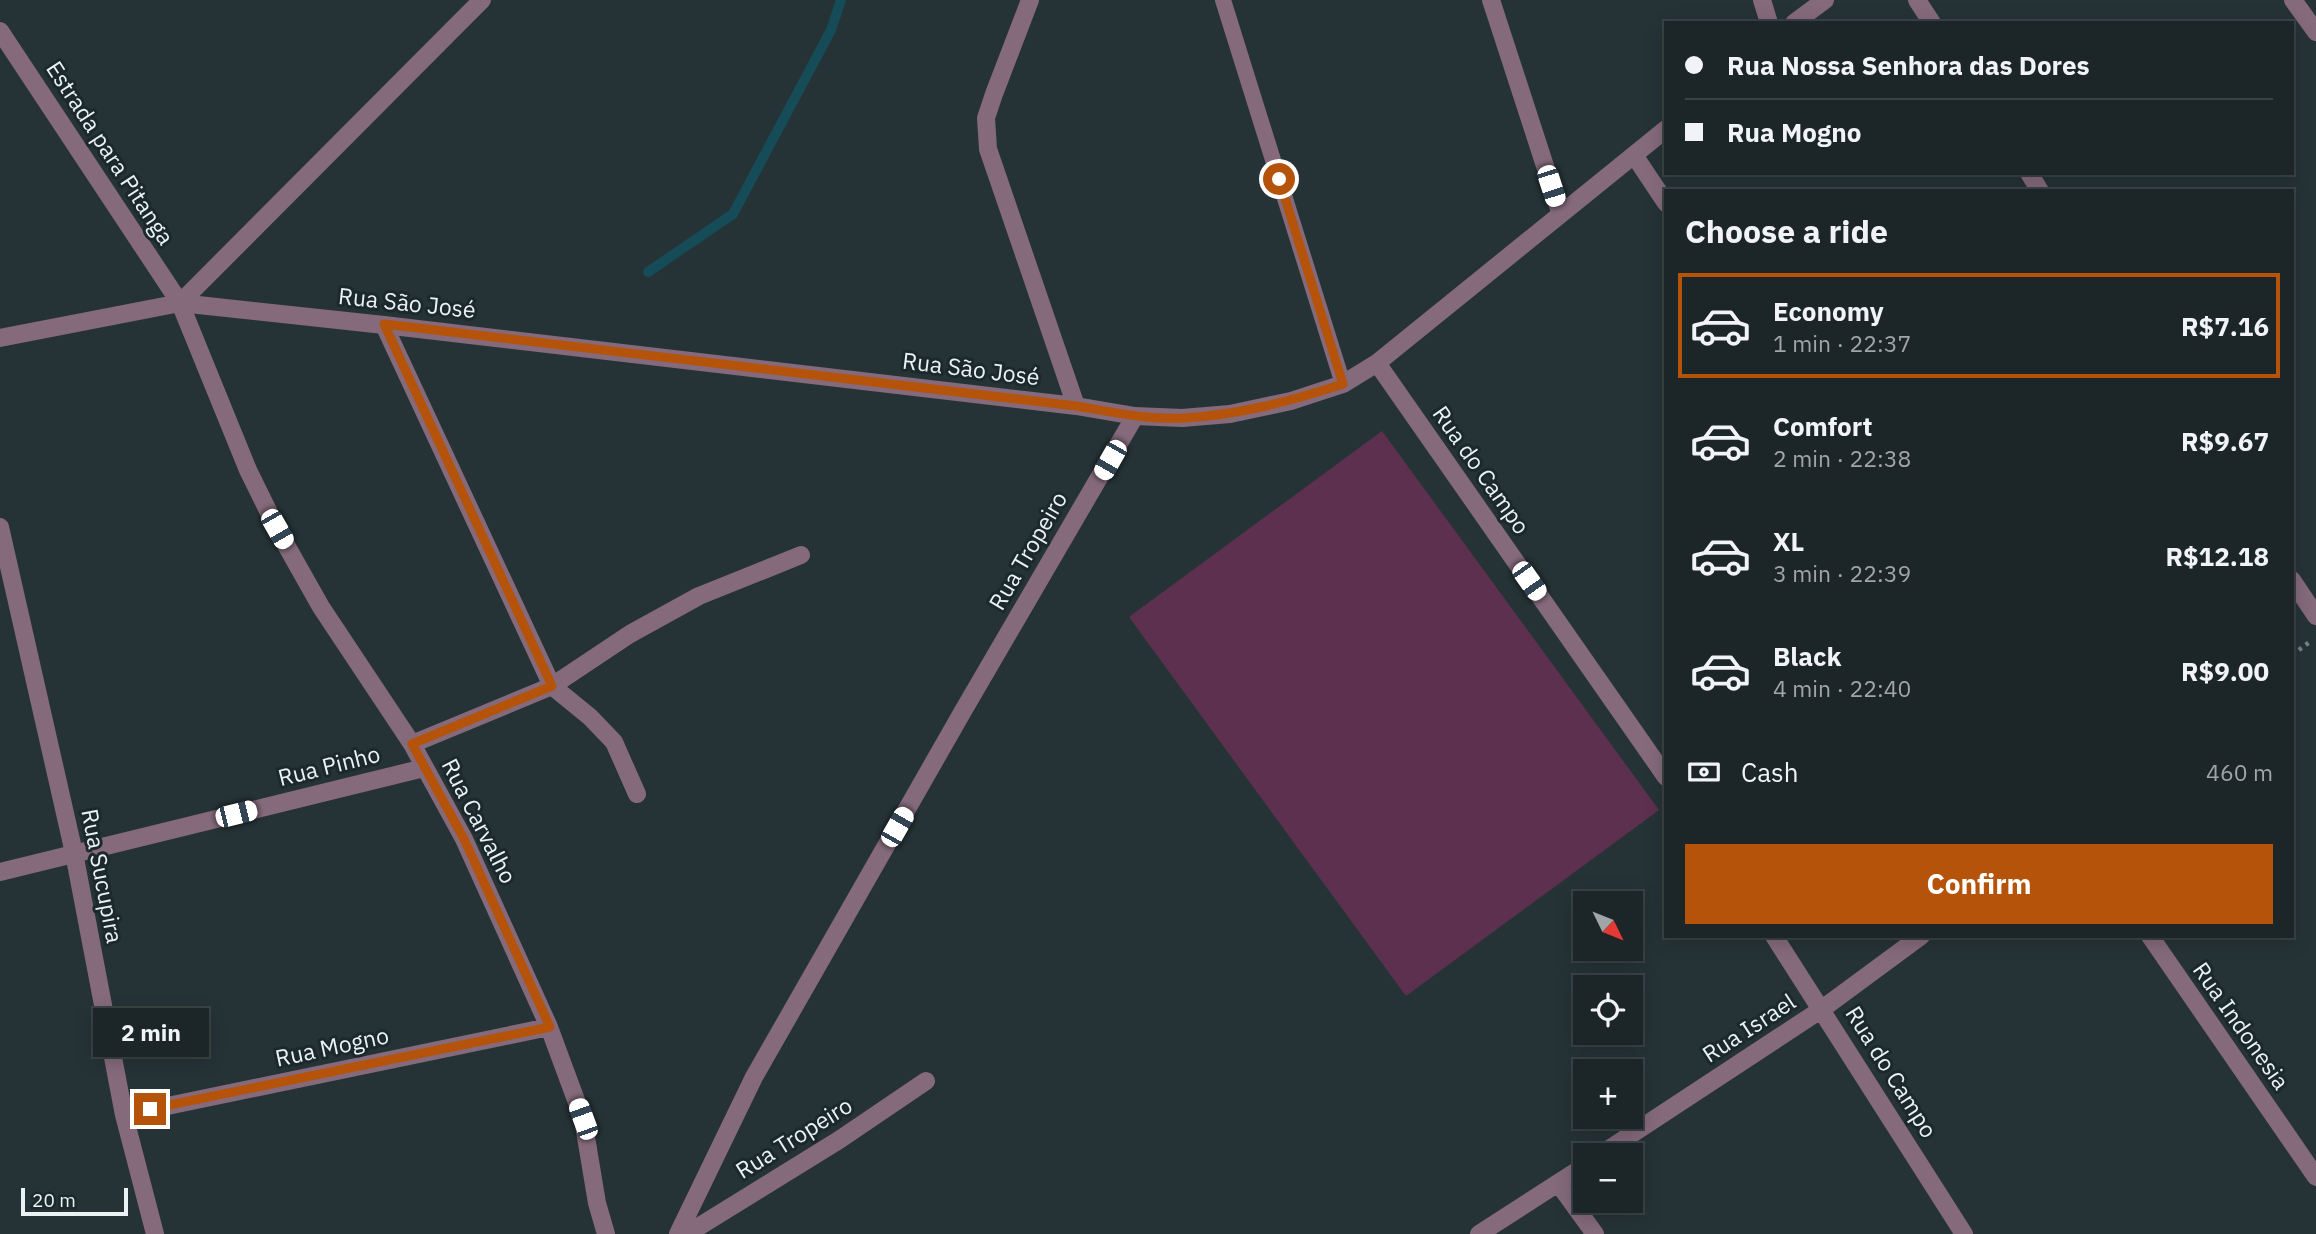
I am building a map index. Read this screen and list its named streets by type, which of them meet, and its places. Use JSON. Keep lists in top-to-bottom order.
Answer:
{
  "streets": {
    "street": [
      "Estrada para Pitanga",
      "Rua São José",
      "Rua do Campo",
      "Rua Tropeiro",
      "Rua Pinho",
      "Rua Carvalho",
      "Rua Sucupira",
      "Rua Indonesia",
      "Rua Israel",
      "Rua Mogno"
    ]
  },
  "crossings": [
    ["Estrada para Pitanga", "Rua São José"],
    ["Estrada para Pitanga", "Rua Carvalho"],
    ["Rua São José", "Rua do Campo"],
    ["Rua São José", "Rua Tropeiro"],
    ["Rua São José", "Rua Carvalho"],
    ["Rua do Campo", "Rua Israel"],
    ["Rua Pinho", "Rua Carvalho"],
    ["Rua Pinho", "Rua Sucupira"],
    ["Rua Carvalho", "Rua Mogno"],
    ["Rua Sucupira", "Rua Mogno"]
  ],
  "scale_bar": "20 m",
  "north": "bottom right",
  "page": {
    "banner": ["Rua Nossa Senhora das Dores", "Rua Mogno"],
    "heading": "Choose a ride",
    "list": [
      {
        "name": "Economy",
        "note": "1 min · 22:37",
        "value": "R$7.16"
      },
      {
        "name": "Comfort",
        "note": "2 min · 22:38",
        "value": "R$9.67"
      },
      {
        "name": "XL",
        "note": "3 min · 22:39",
        "value": "R$12.18"
      },
      {
        "name": "Black",
        "note": "4 min · 22:40",
        "value": "R$9.00"
      }
    ],
    "pay": ["Cash", "460 m"],
    "buttons": "Confirm",
    "map_buttons": ["+", "−"],
    "bubble": "2 min",
    "scale": "20 m"
  }
}
